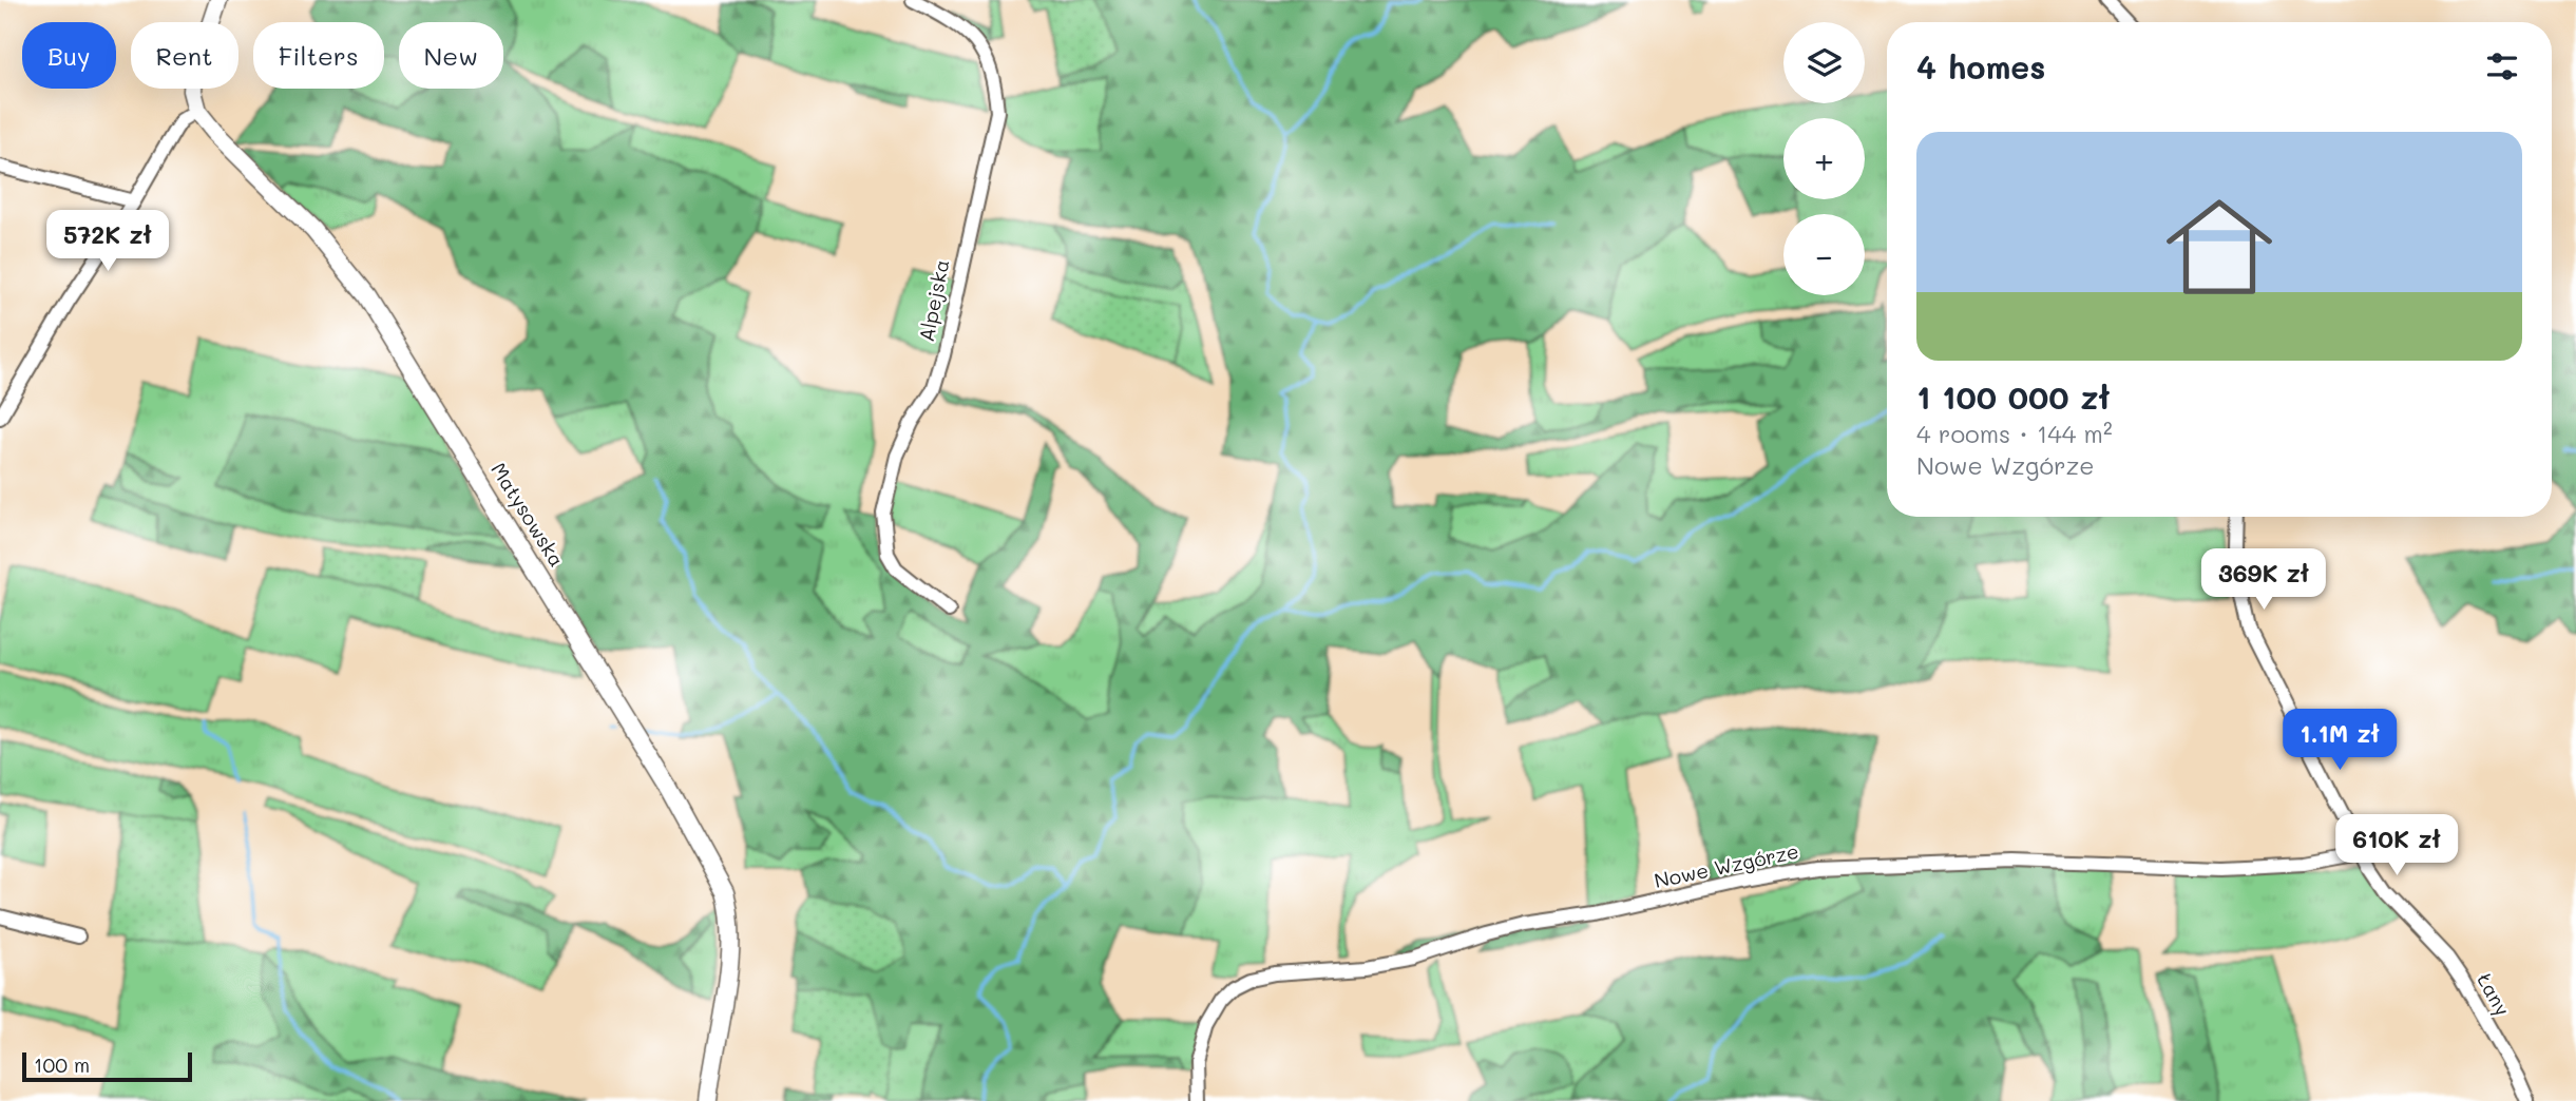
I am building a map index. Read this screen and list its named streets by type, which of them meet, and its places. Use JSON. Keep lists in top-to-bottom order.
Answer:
{
  "streets": {
    "street": [
      "Alpejska",
      "Matysowska",
      "Nowe Wzgórze",
      "Łany"
    ]
  },
  "crossings": [
    ["Nowe Wzgórze", "Łany"]
  ],
  "scale_bar": "100 m",
  "page": {
    "map_buttons": ["+", "−"],
    "chip": [
      "Buy",
      "Rent",
      "Filters",
      "New"
    ],
    "heading": "4 homes",
    "list": [
      {
        "name": "1 100 000 zł",
        "note": "4 rooms · 144 m² · Nowe Wzgórze"
      }
    ],
    "price": [
      "572K zł",
      "369K zł",
      "1.1M zł",
      "610K zł"
    ],
    "scale": "100 m"
  }
}
